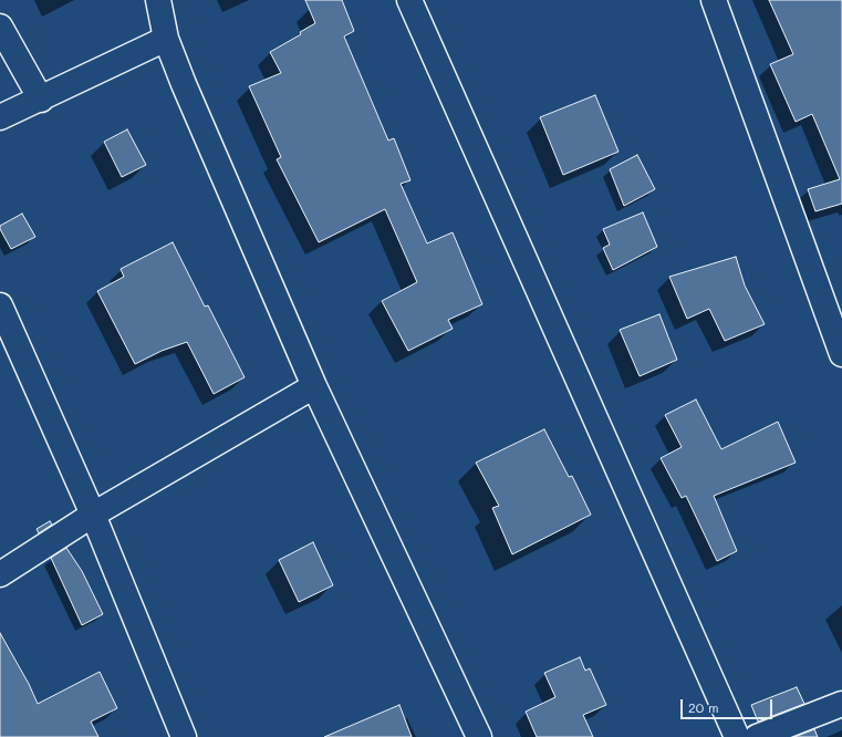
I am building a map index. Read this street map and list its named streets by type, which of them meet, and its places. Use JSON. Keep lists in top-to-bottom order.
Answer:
{
  "scale_bar": "20 m"
}
